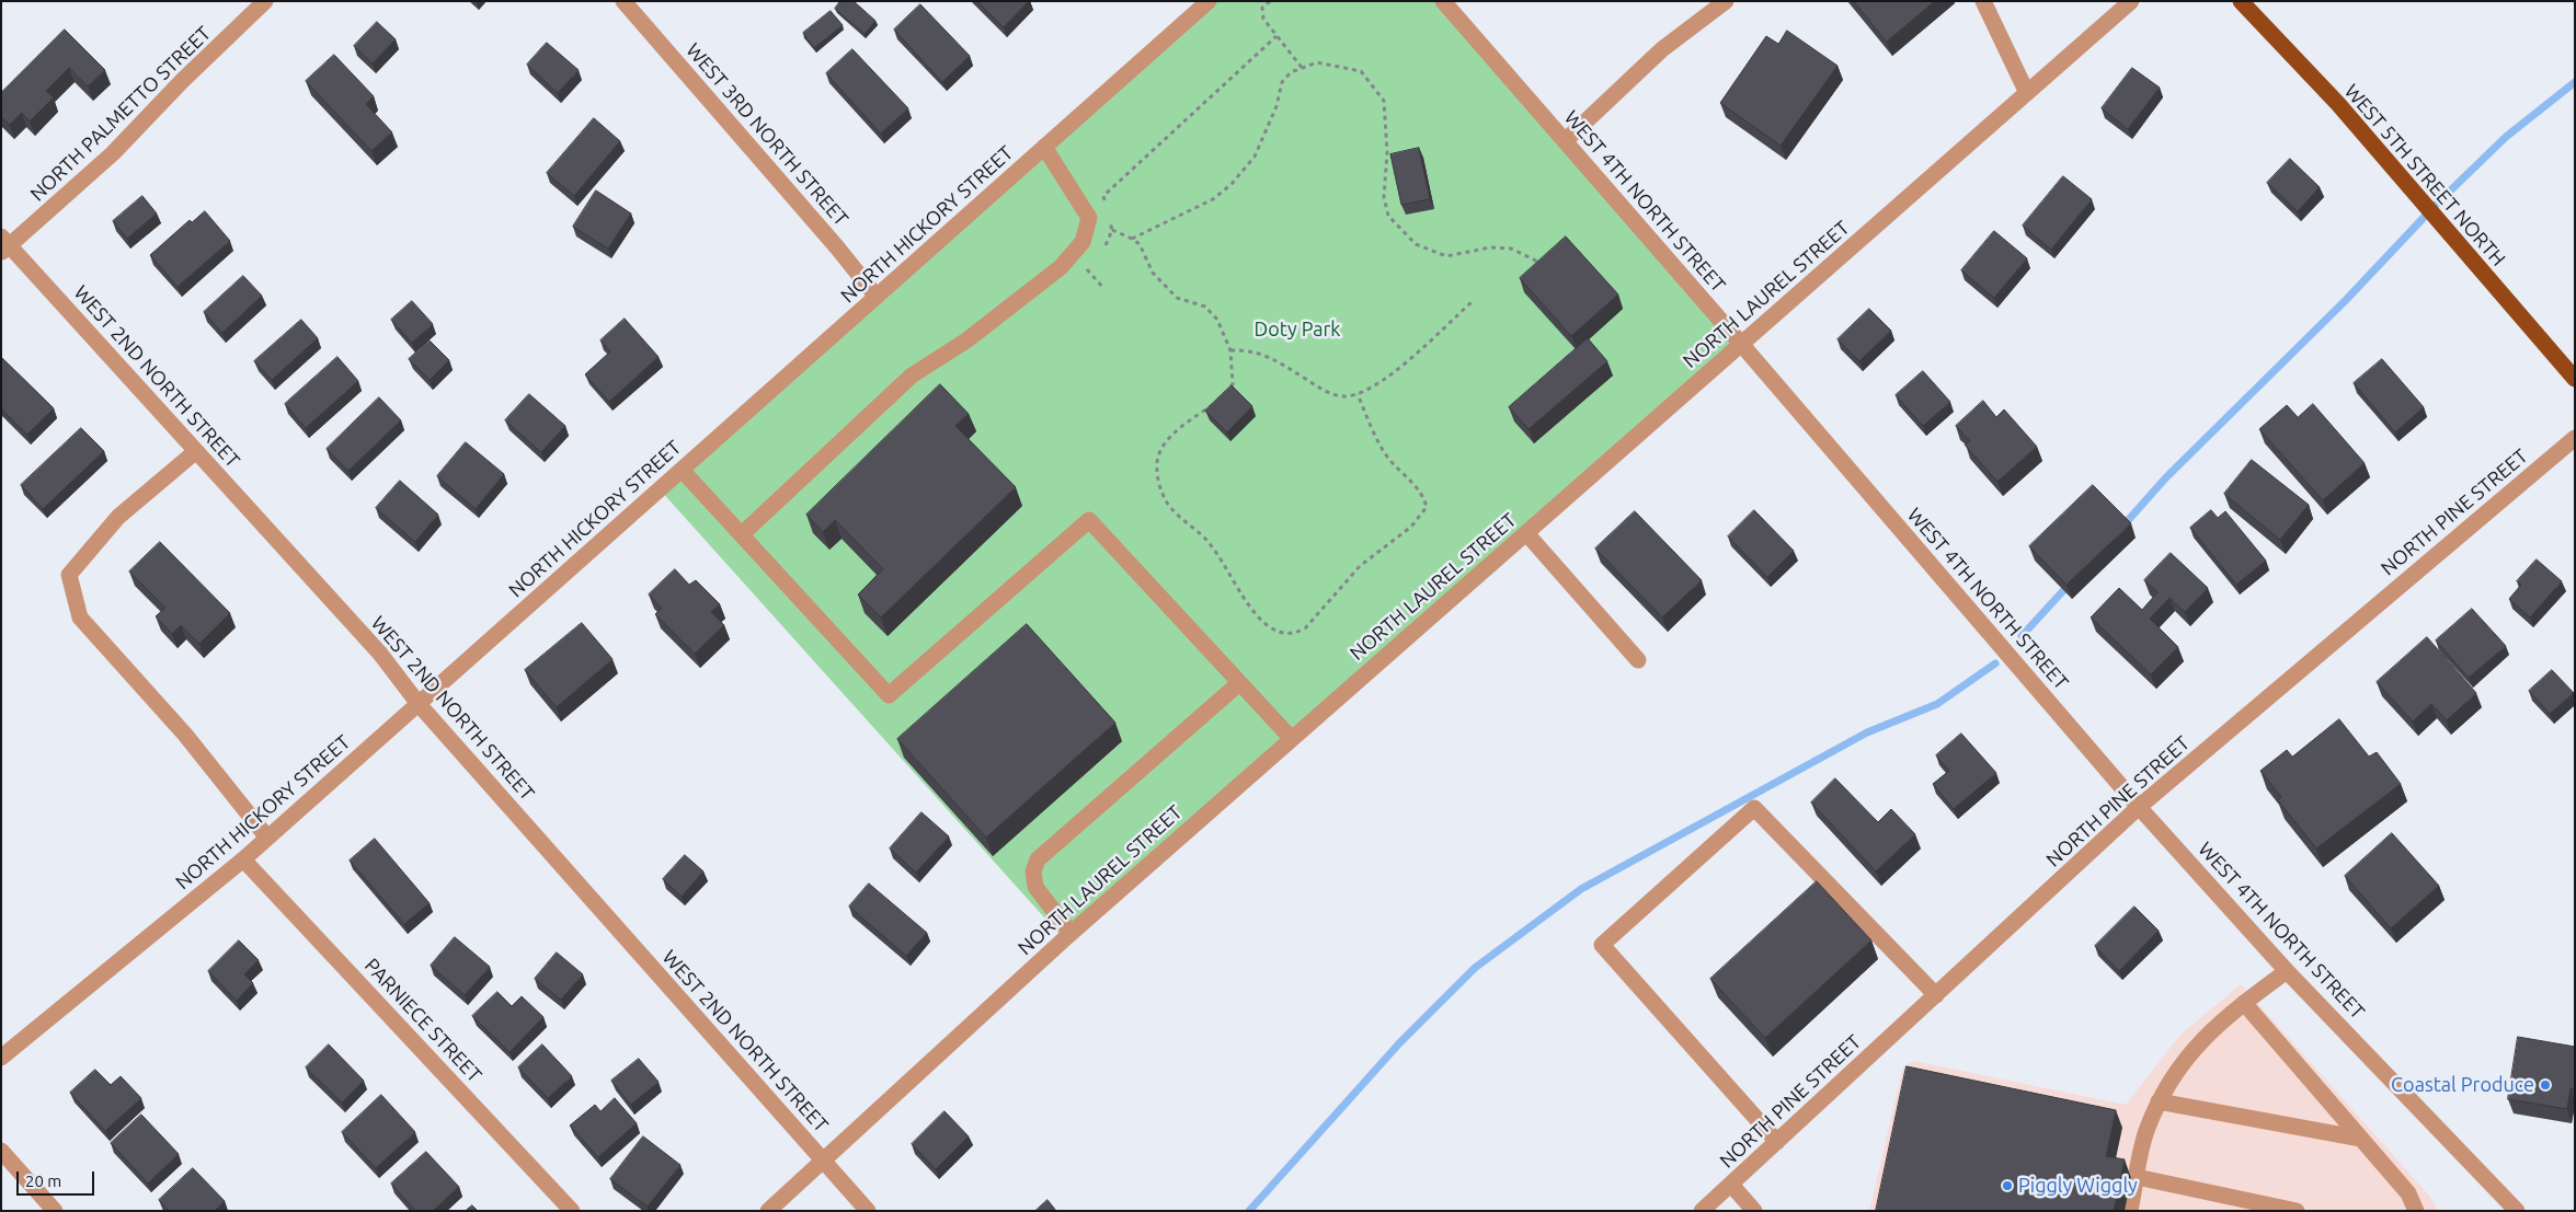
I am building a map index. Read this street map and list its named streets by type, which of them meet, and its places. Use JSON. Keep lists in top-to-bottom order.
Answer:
{
  "streets": {
    "main road": ["WEST 5TH STREET NORTH"],
    "street": [
      "NORTH PALMETTO STREET",
      "WEST 3RD NORTH STREET",
      "WEST 4TH NORTH STREET",
      "NORTH HICKORY STREET",
      "NORTH LAUREL STREET",
      "WEST 2ND NORTH STREET",
      "NORTH PINE STREET",
      "PARNIECE STREET"
    ]
  },
  "crossings": [
    ["NORTH PALMETTO STREET", "WEST 2ND NORTH STREET"],
    ["WEST 3RD NORTH STREET", "NORTH HICKORY STREET"],
    ["WEST 4TH NORTH STREET", "NORTH LAUREL STREET"],
    ["WEST 4TH NORTH STREET", "NORTH PINE STREET"],
    ["NORTH HICKORY STREET", "WEST 2ND NORTH STREET"],
    ["NORTH HICKORY STREET", "PARNIECE STREET"],
    ["NORTH LAUREL STREET", "WEST 2ND NORTH STREET"]
  ],
  "parks": ["Doty Park"],
  "places": ["Coastal Produce", "Piggly Wiggly"],
  "scale_bar": "20 m"
}
